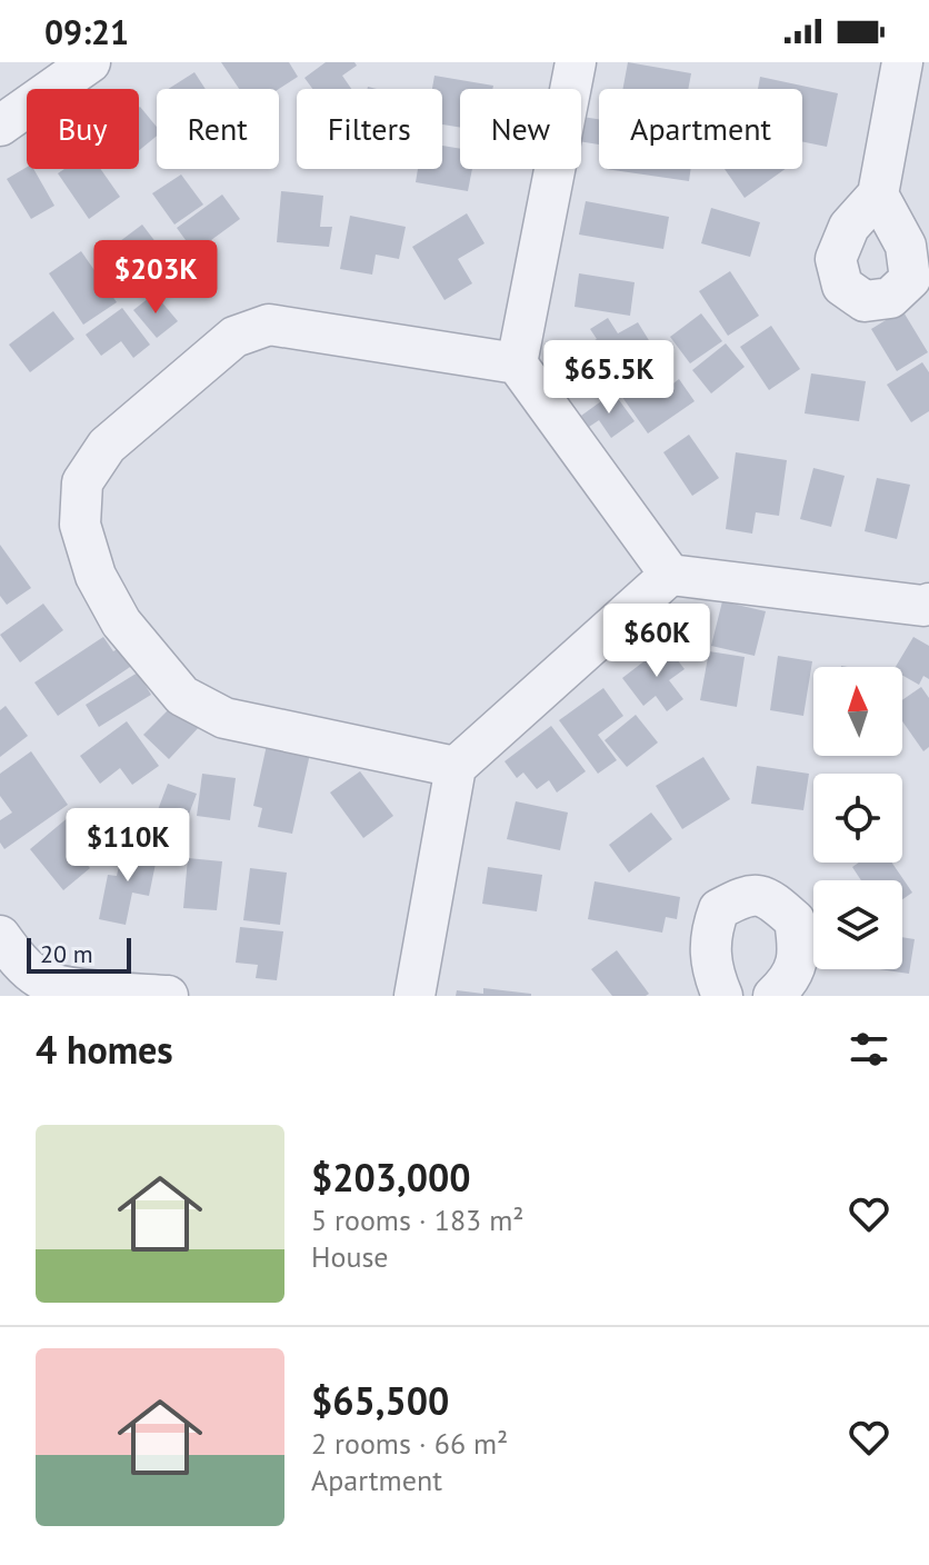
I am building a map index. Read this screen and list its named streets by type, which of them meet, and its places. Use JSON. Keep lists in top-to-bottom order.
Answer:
{
  "scale_bar": "20 m",
  "north": "top",
  "page": {
    "status": "09:21",
    "chip": [
      "Buy",
      "Rent",
      "Filters",
      "New",
      "Apartment"
    ],
    "price": [
      "$203K",
      "$65.5K",
      "$60K",
      "$110K"
    ],
    "scale": "20 m",
    "heading": "4 homes",
    "list": [
      {
        "name": "$203,000",
        "note": "5 rooms · 183 m² · House"
      },
      {
        "name": "$65,500",
        "note": "2 rooms · 66 m² · Apartment"
      }
    ]
  }
}
